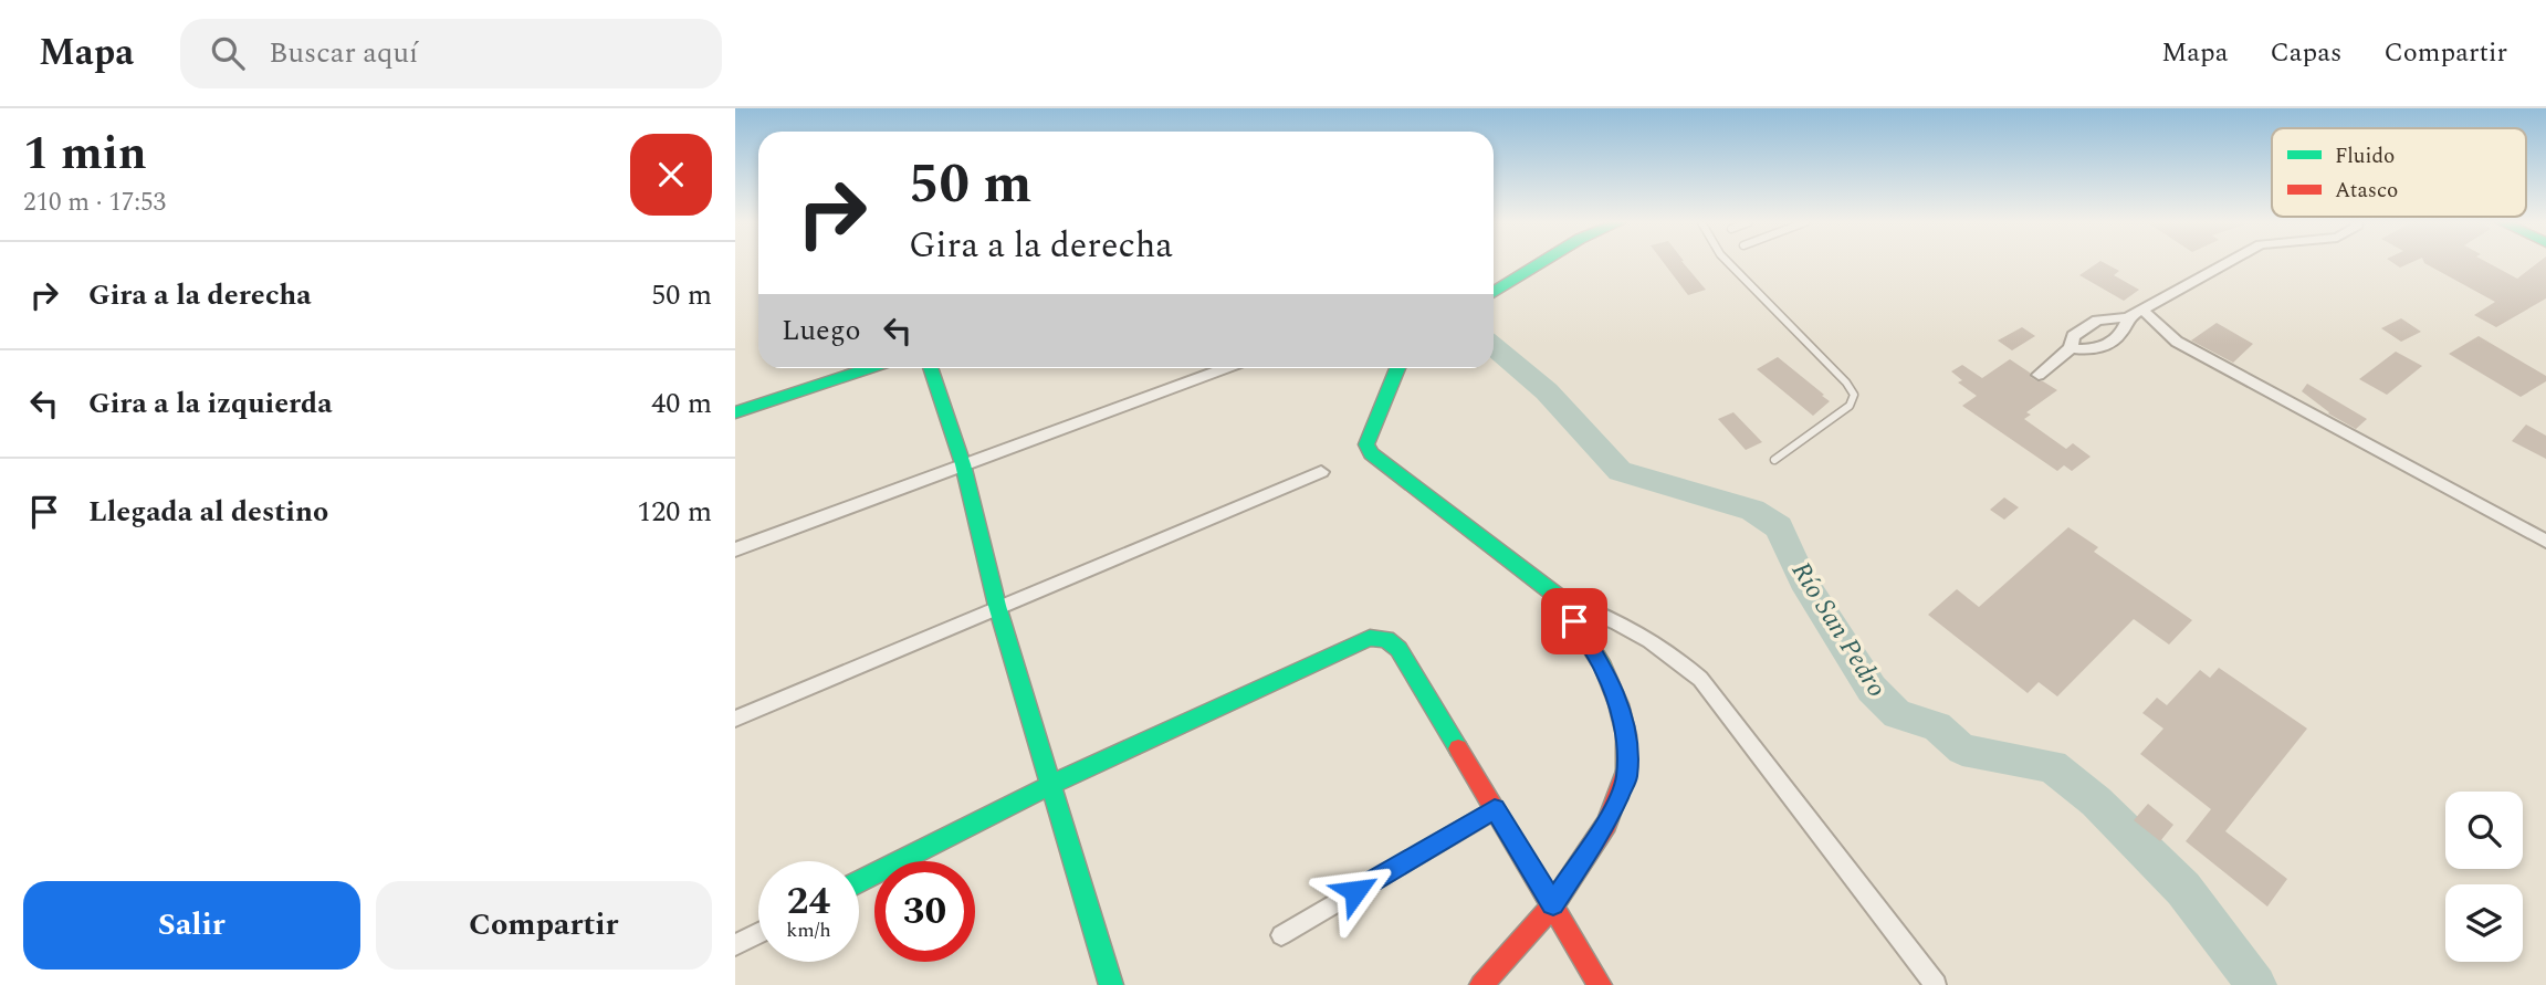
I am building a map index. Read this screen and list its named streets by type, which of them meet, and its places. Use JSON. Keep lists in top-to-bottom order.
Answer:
{
  "water": ["Río San Pedro"],
  "legend": ["Fluido", "Atasco"],
  "page": {
    "header": "Mapa",
    "search": "Buscar aquí",
    "nav": ["Mapa", "Capas", "Compartir"],
    "heading": ["1 min", "210 m · 17:53"],
    "turn": ["50 m", "Gira a la derecha"],
    "list": [
      {
        "name": "Gira a la derecha",
        "value": "50 m"
      },
      {
        "name": "Gira a la izquierda",
        "value": "40 m"
      },
      {
        "name": "Llegada al destino",
        "value": "120 m"
      }
    ],
    "then": "Luego",
    "speed": "24 km/h",
    "limit": "30",
    "buttons": ["Salir", "Compartir"]
  }
}
